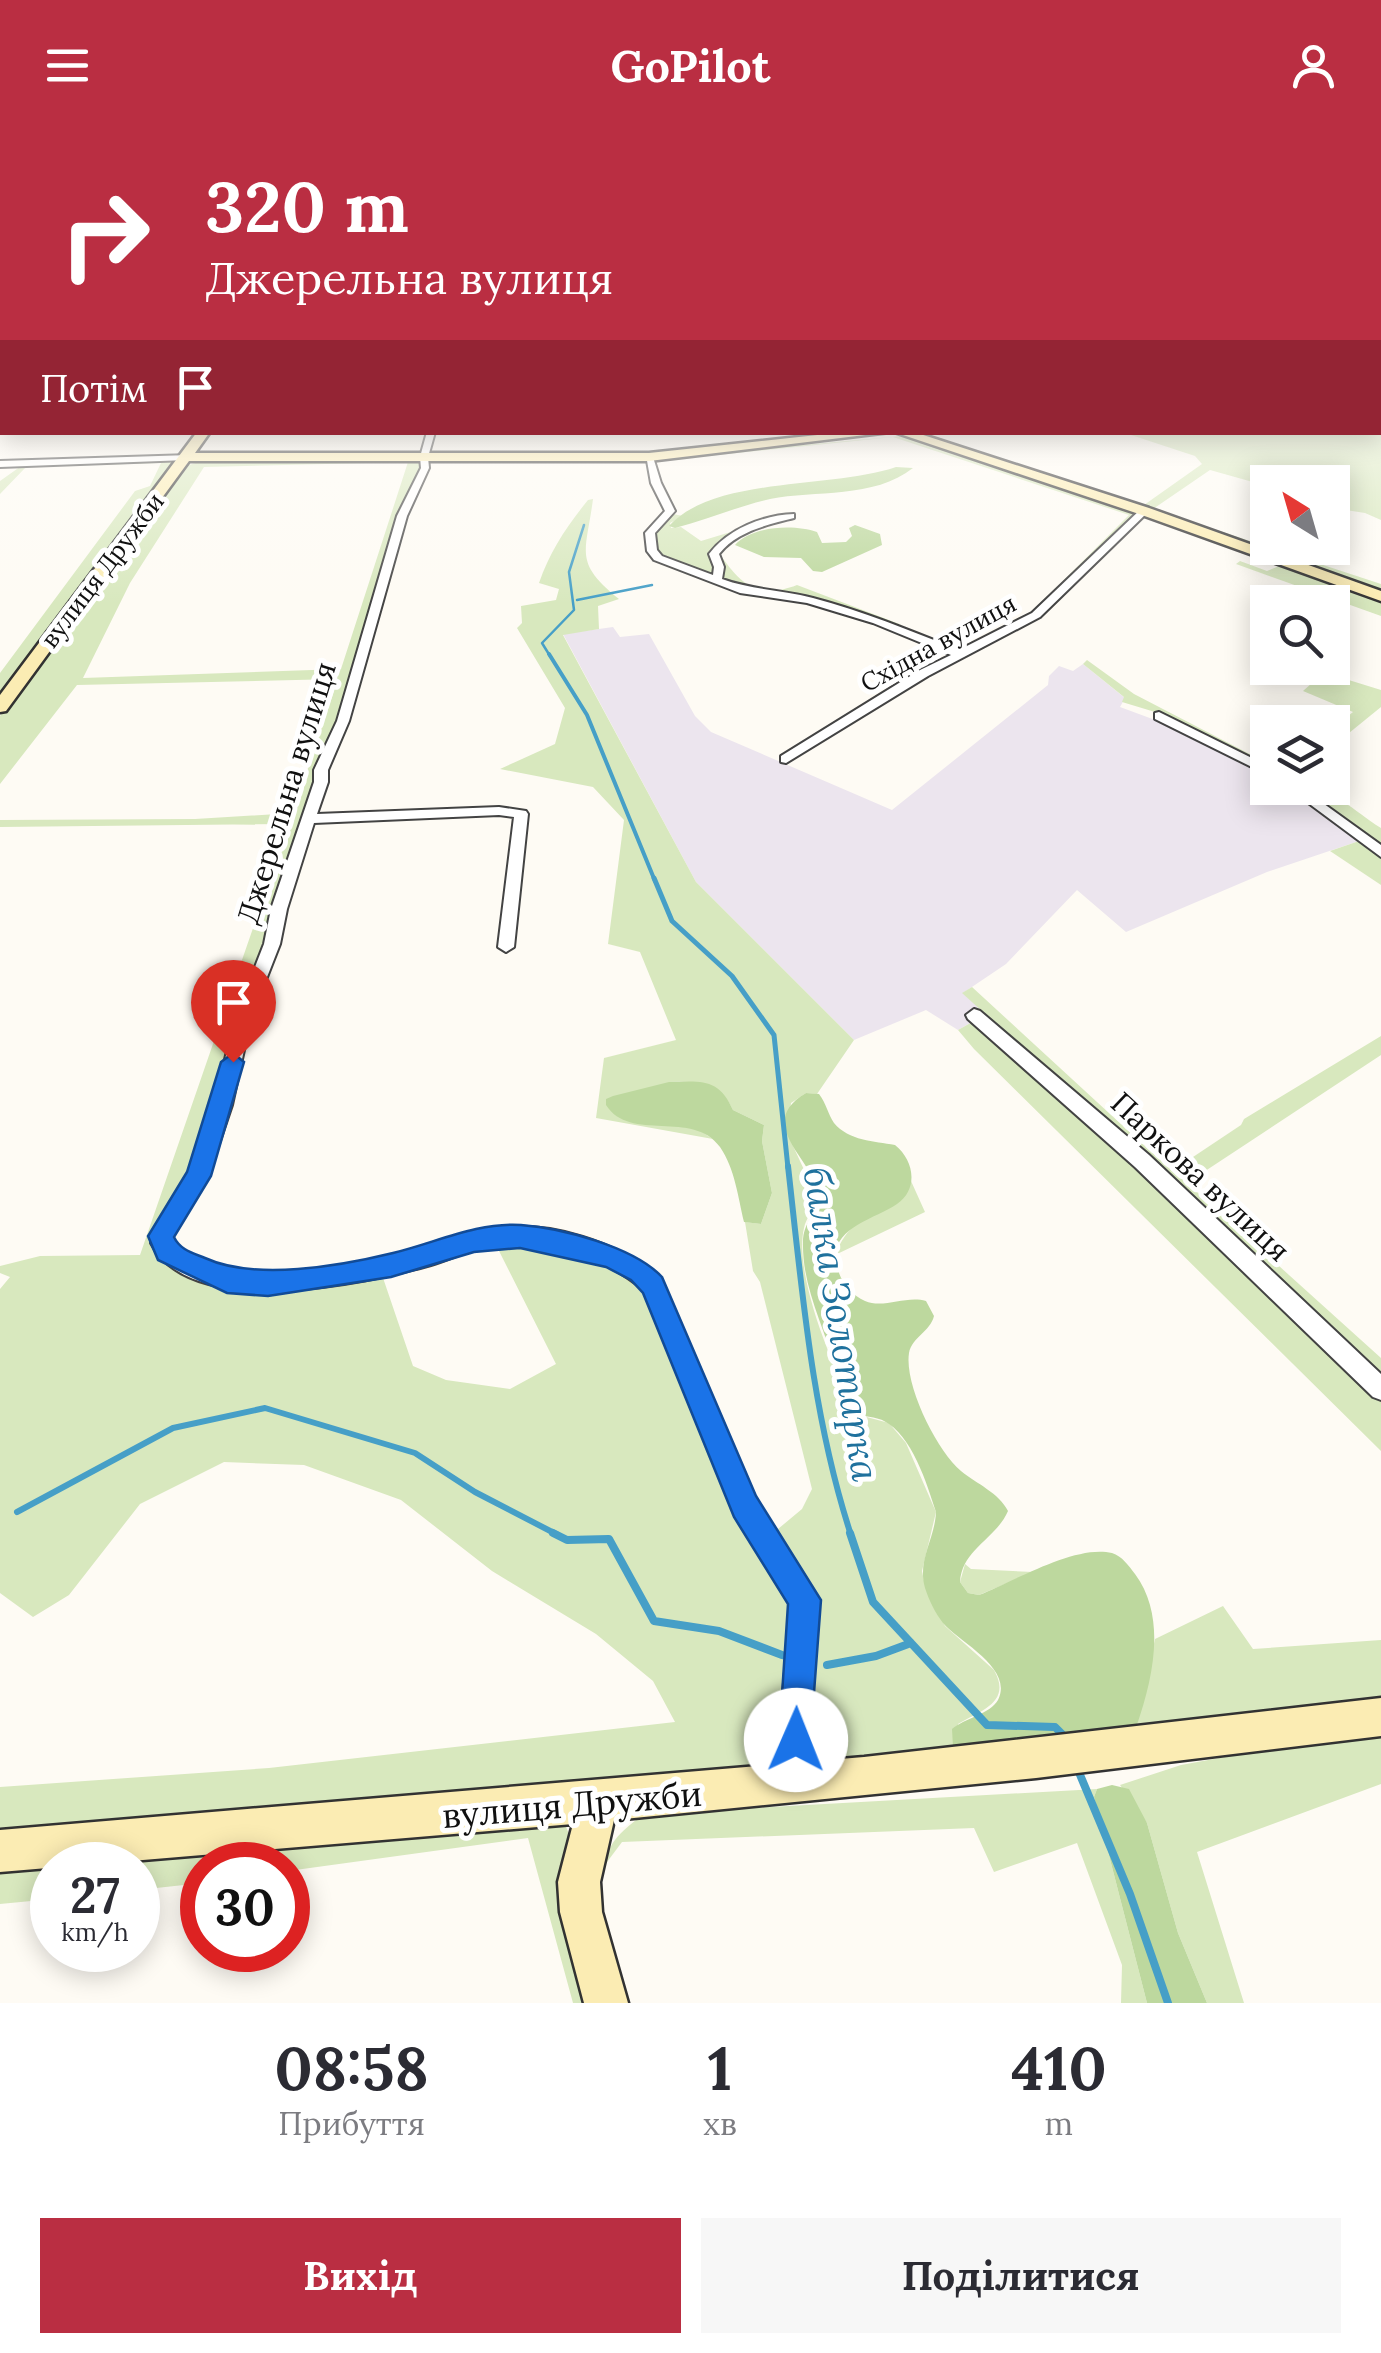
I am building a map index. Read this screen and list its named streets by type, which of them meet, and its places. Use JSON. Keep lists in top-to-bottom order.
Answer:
{
  "streets": {
    "street": [
      "вулиця Дружби",
      "Східна вулиця",
      "Джерельна вулиця",
      "Паркова вулиця"
    ]
  },
  "crossings": [
    ["вулиця Дружби", "Джерельна вулиця"]
  ],
  "water": ["балка Золотарка"],
  "north": "top left",
  "page": {
    "header": "GoPilot",
    "turn": ["320 m", "Джерельна вулиця"],
    "then": "Потім",
    "speed": "27 km/h",
    "limit": "30",
    "eta": [
      "08:58",
      "Прибуття",
      "1",
      "хв",
      "410",
      "m"
    ],
    "buttons": ["Вихід", "Поділитися"]
  }
}
